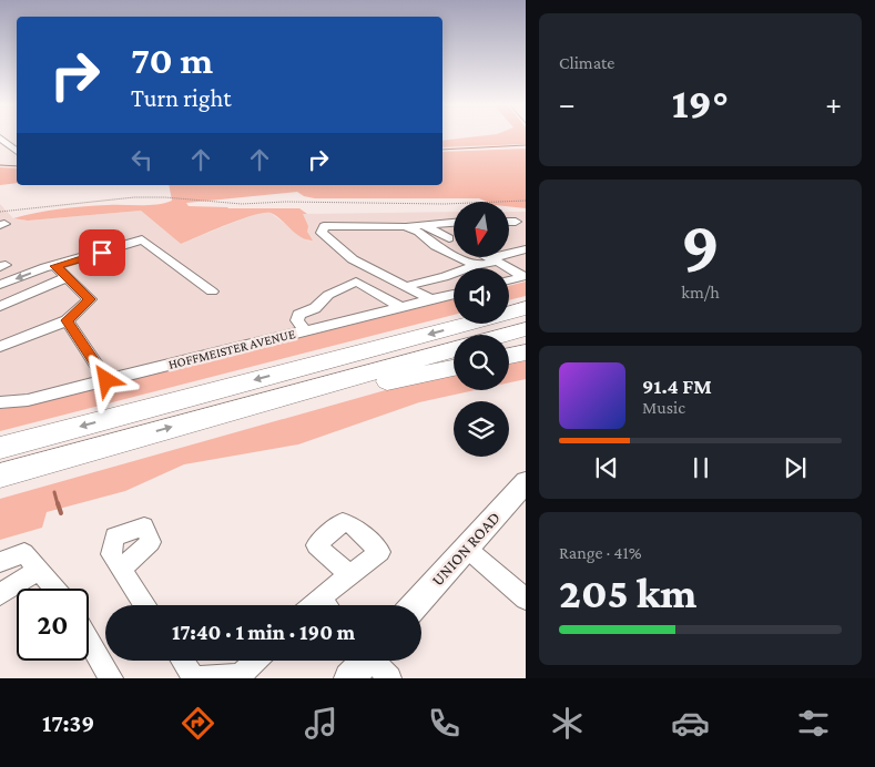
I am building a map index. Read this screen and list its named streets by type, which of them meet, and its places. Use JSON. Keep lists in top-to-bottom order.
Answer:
{
  "streets": {
    "main road": ["UNION ROAD"],
    "street": ["HOFFMEISTER AVENUE"]
  },
  "north": "bottom",
  "page": {
    "tile": [
      "Climate",
      ["9", "km/h"],
      ["Range · 41%", "205 km"]
    ],
    "turn": ["70 m", "Turn right"],
    "heat": ["−", "19°", "+"],
    "song": ["91.4 FM", "Music"],
    "limit": "20",
    "trip": "17:40 · 1 min · 190 m",
    "tabs": "17:39"
  }
}
